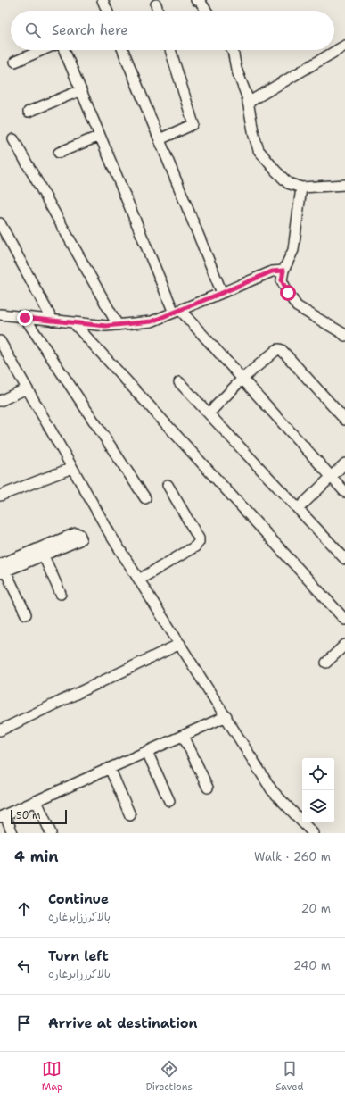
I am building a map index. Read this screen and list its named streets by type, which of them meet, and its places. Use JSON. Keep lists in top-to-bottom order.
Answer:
{
  "scale_bar": "50 m",
  "page": {
    "search": "Search here",
    "scale": "50 m",
    "heading": ["4 min", "Walk · 260 m"],
    "list": [
      ["Continue", "بالاکرززابرغاره", "20 m"],
      ["Turn left", "بالاکرززابرغاره", "240 m"],
      "Arrive at destination"
    ],
    "nav": ["Map", "Directions", "Saved"]
  }
}
